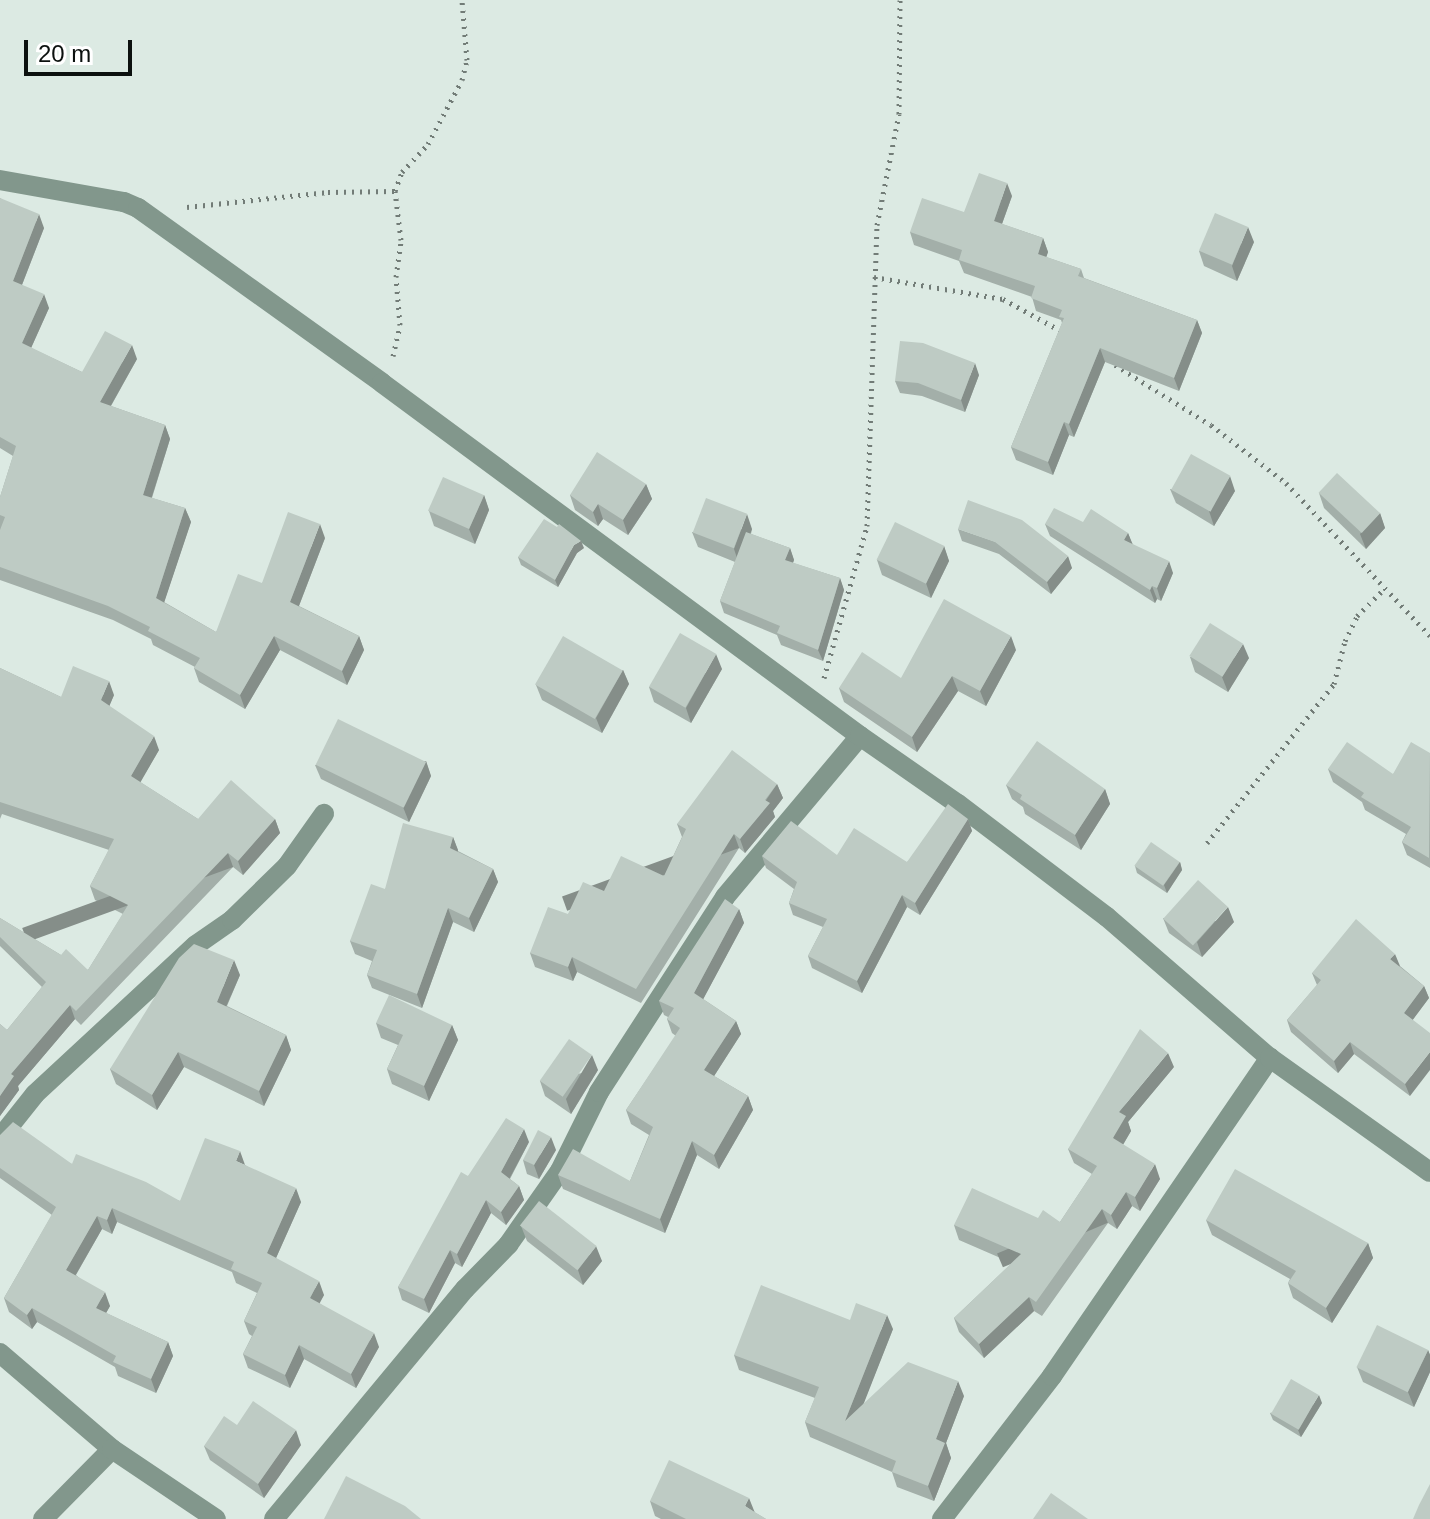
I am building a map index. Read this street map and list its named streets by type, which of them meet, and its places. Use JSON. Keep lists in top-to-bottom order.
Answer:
{
  "scale_bar": "20 m"
}
